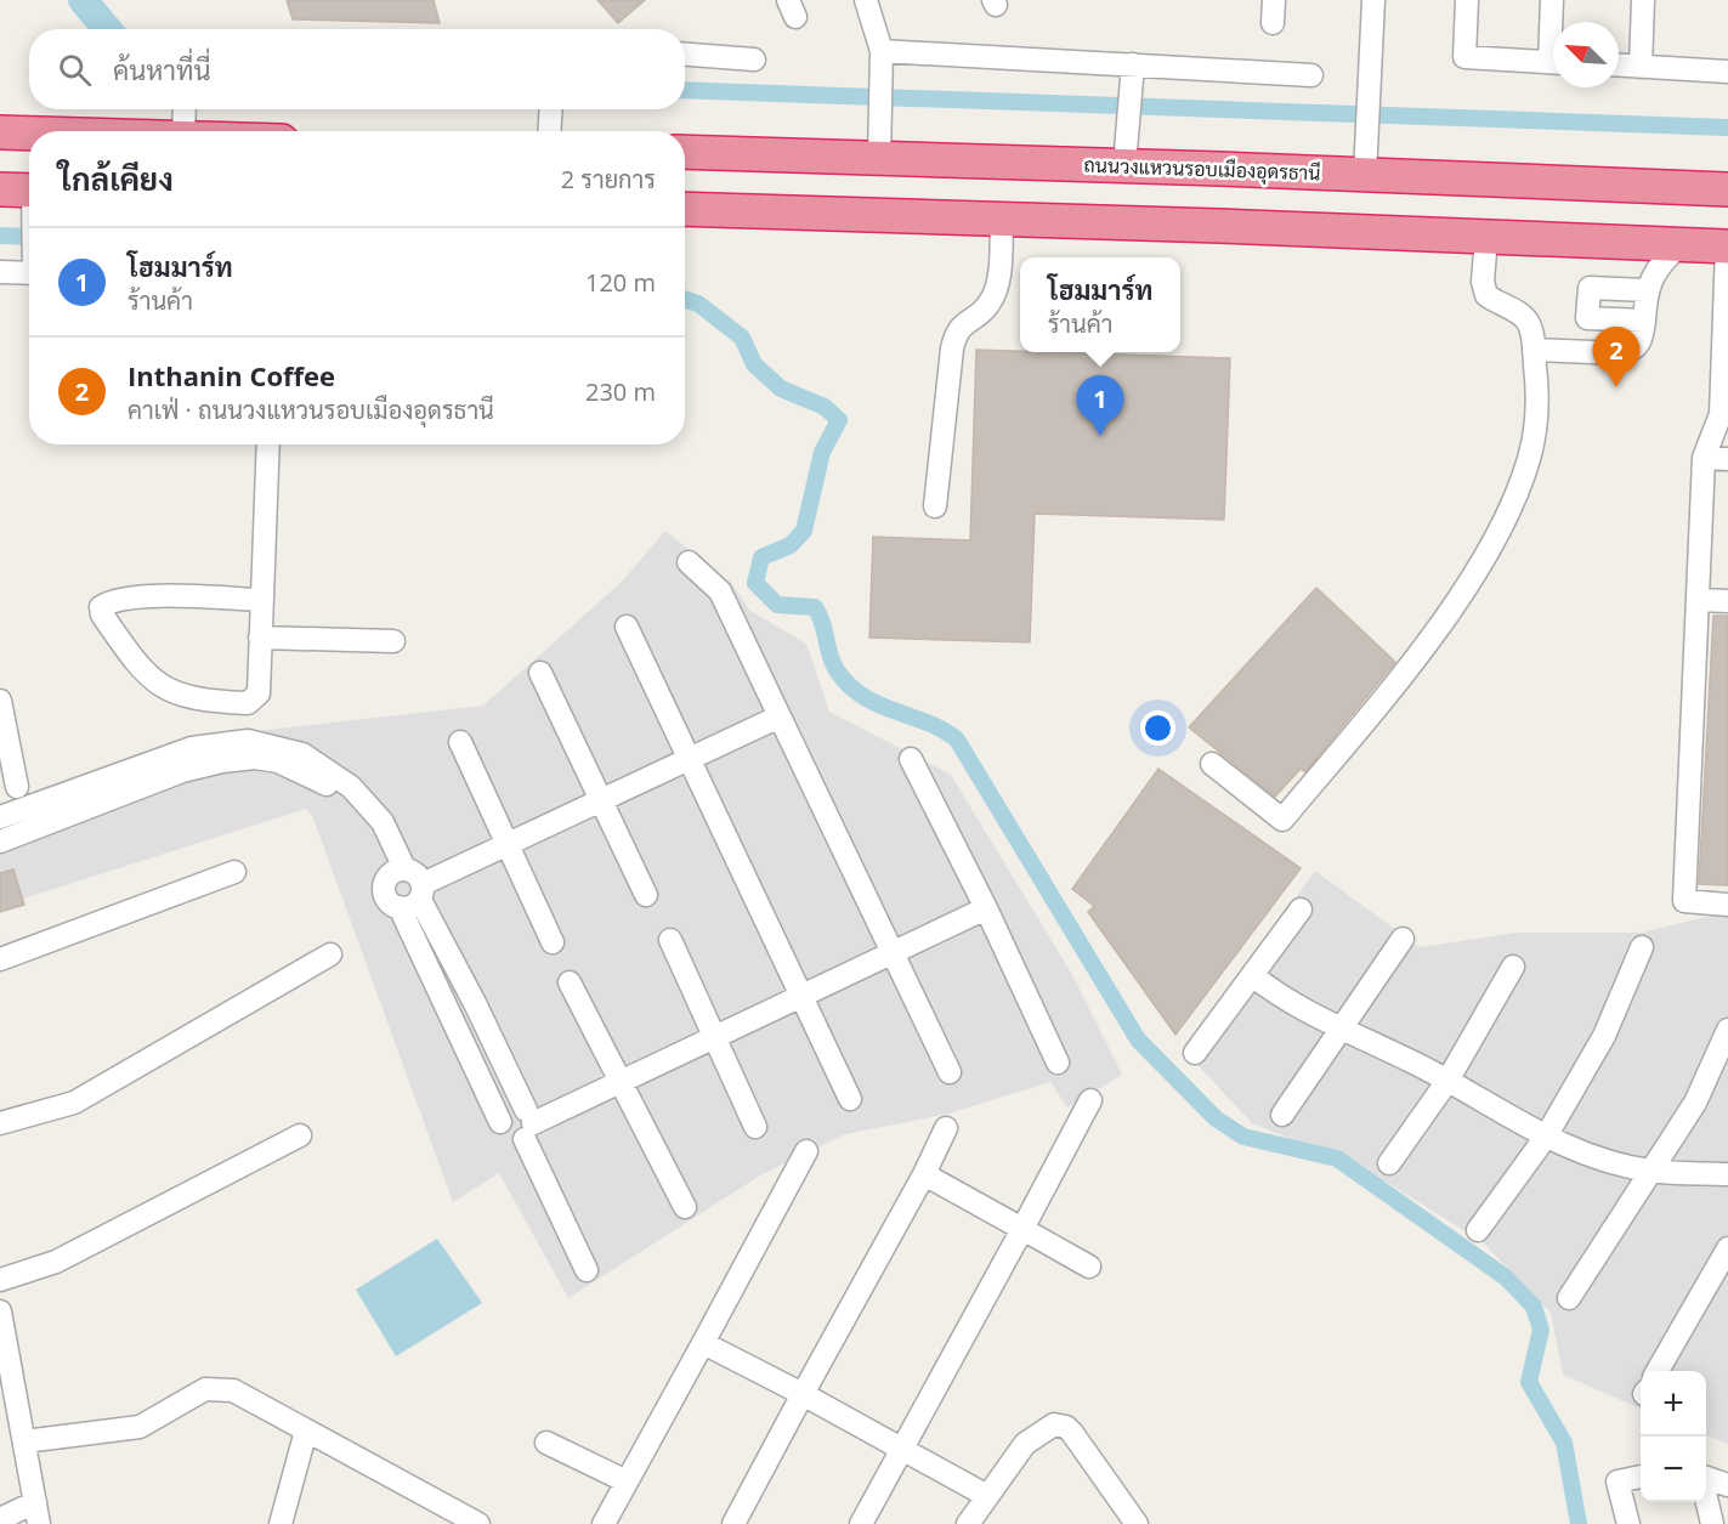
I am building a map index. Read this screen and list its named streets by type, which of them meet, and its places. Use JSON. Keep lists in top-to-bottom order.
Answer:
{
  "streets": {
    "highway": ["ถนนวงแหวนรอบเมืองอุดรธานี"]
  },
  "north": "top left",
  "page": {
    "search": "ค้นหาที่นี่",
    "heading": ["ใกล้เคียง", "2 รายการ"],
    "list": [
      {
        "mark": "1",
        "name": "โฮมมาร์ท",
        "note": "ร้านค้า",
        "value": "120 m"
      },
      {
        "mark": "2",
        "name": "Inthanin Coffee",
        "note": "คาเฟ่ · ถนนวงแหวนรอบเมืองอุดรธานี",
        "value": "230 m"
      }
    ],
    "popup": ["โฮมมาร์ท", "ร้านค้า"],
    "pins": ["2", "1"],
    "map_buttons": ["+", "−"]
  }
}
